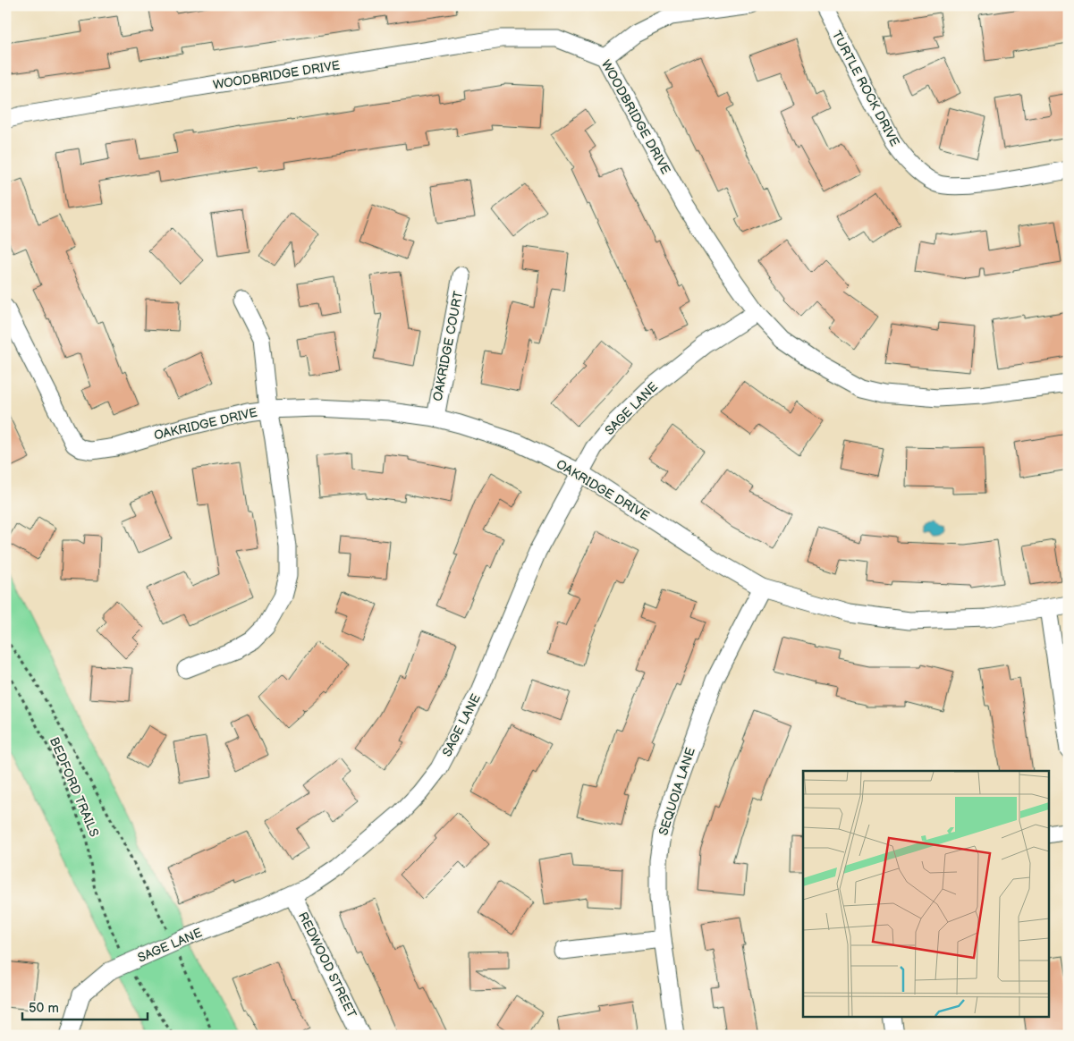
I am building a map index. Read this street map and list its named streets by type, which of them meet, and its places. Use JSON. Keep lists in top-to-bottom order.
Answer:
{
  "streets": {
    "street": [
      "WOODBRIDGE DRIVE",
      "TURTLE ROCK DRIVE",
      "OAKRIDGE COURT",
      "SAGE LANE",
      "OAKRIDGE DRIVE",
      "SEQUOIA LANE",
      "REDWOOD STREET"
    ],
    "path": ["BEDFORD TRAILS"]
  },
  "crossings": [
    ["WOODBRIDGE DRIVE", "SAGE LANE"],
    ["OAKRIDGE COURT", "OAKRIDGE DRIVE"],
    ["SAGE LANE", "OAKRIDGE DRIVE"],
    ["SAGE LANE", "BEDFORD TRAILS"],
    ["SAGE LANE", "REDWOOD STREET"],
    ["OAKRIDGE DRIVE", "SEQUOIA LANE"]
  ],
  "scale_bar": "50 m"
}
